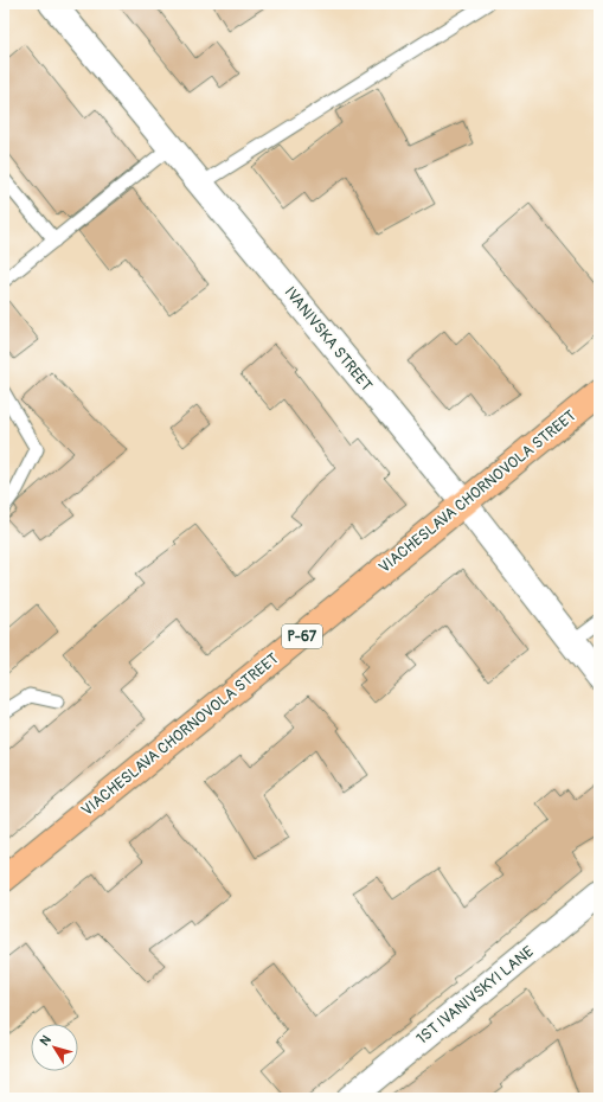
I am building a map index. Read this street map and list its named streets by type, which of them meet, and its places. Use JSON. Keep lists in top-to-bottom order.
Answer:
{
  "streets": {
    "main road": ["VIACHESLAVA CHORNOVOLA STREET", "Р-67"],
    "street": ["IVANIVSKA STREET", "1ST IVANIVSKYI LANE"]
  },
  "crossings": [
    ["IVANIVSKA STREET", "VIACHESLAVA CHORNOVOLA STREET"]
  ],
  "north": "top left"
}
